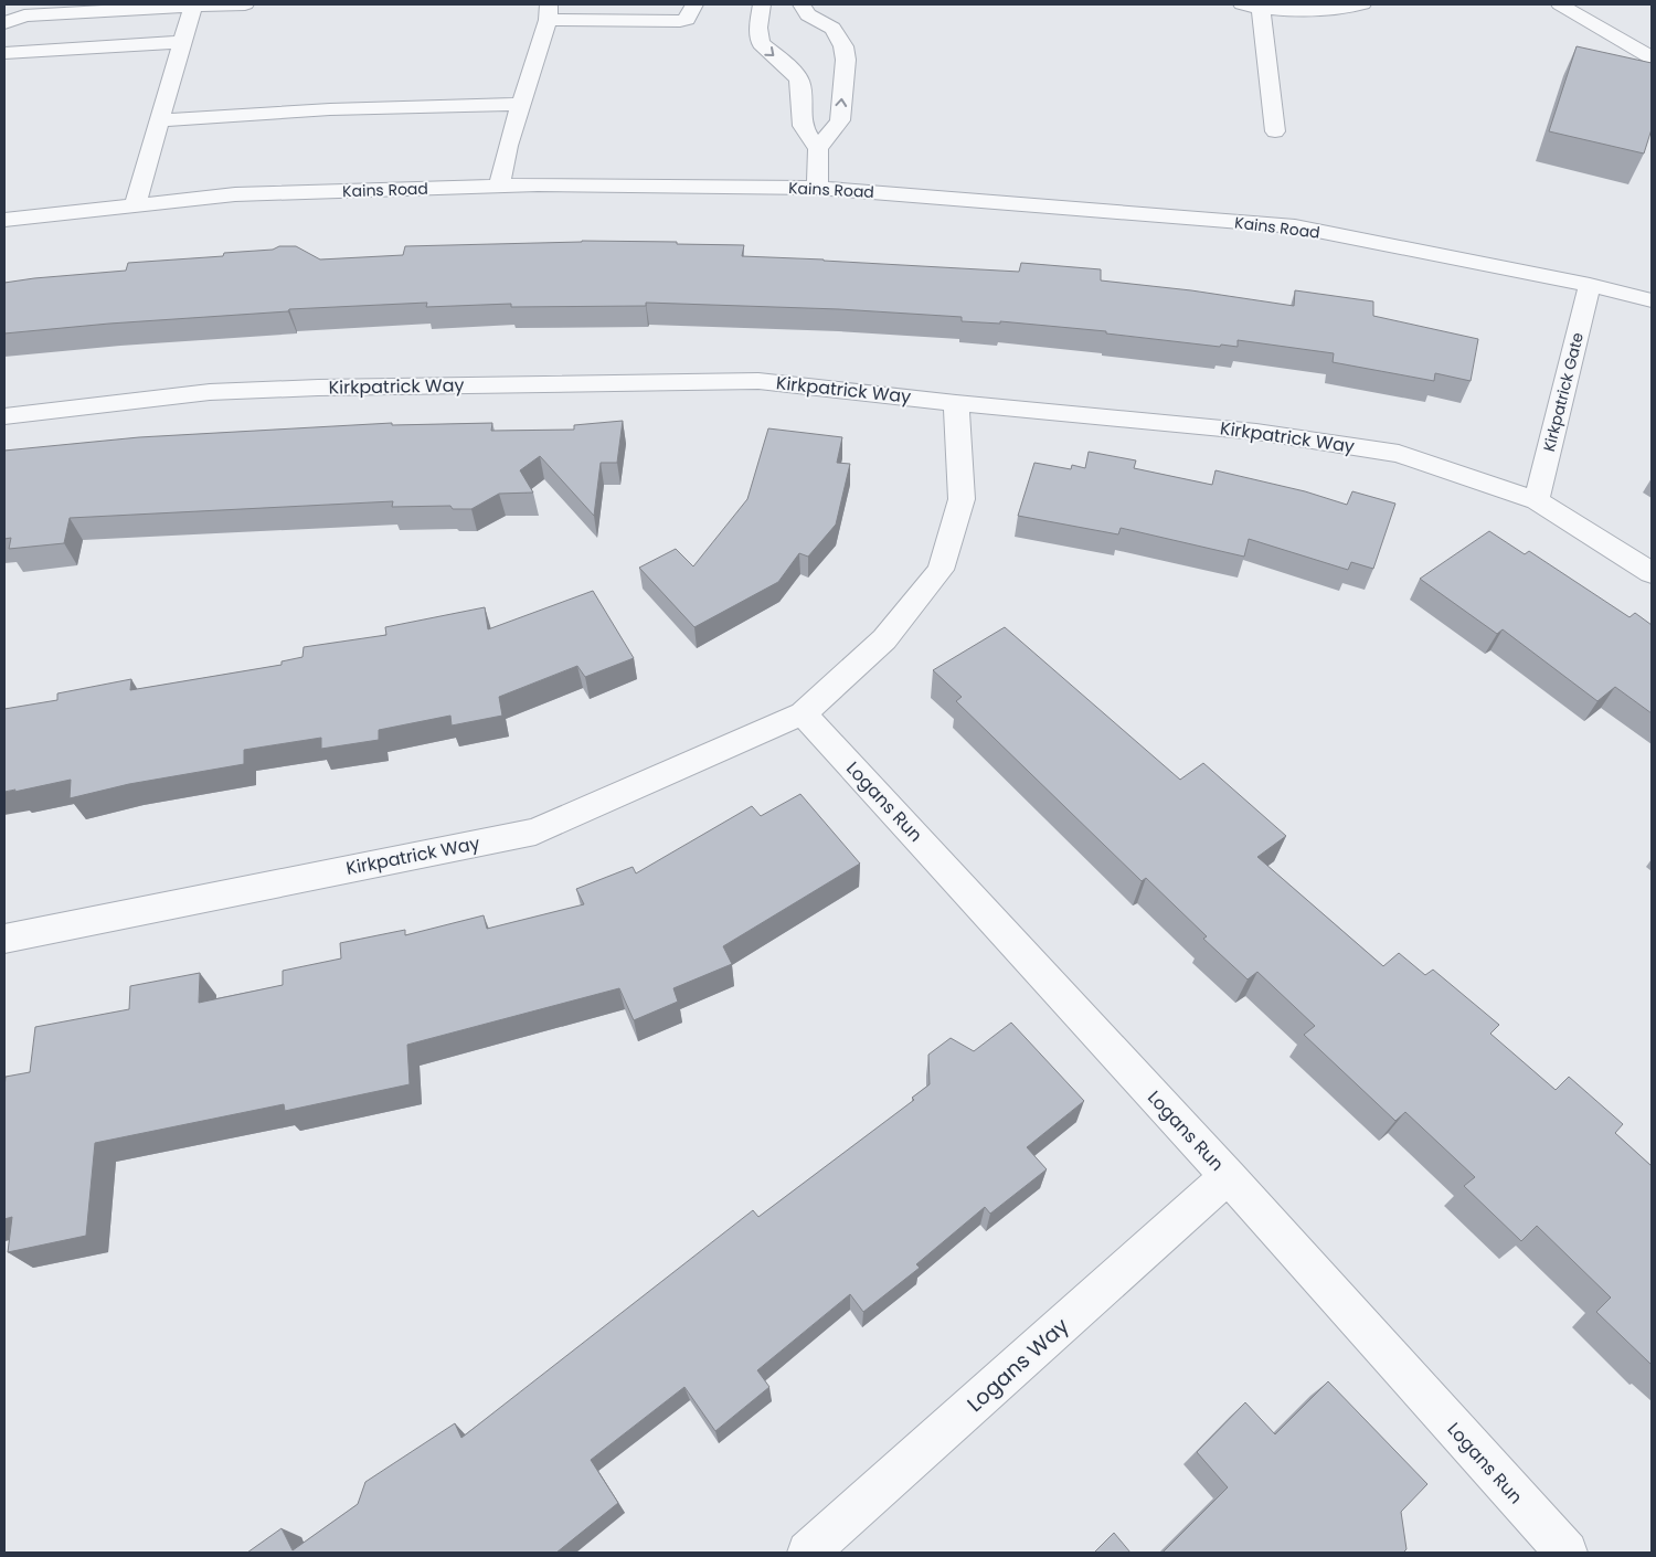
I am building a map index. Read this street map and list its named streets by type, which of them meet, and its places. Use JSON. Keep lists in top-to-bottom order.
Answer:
{
  "streets": {
    "street": [
      "Kains Road",
      "Kirkpatrick Way",
      "Kirkpatrick Gate",
      "Logans Run",
      "Logans Way"
    ]
  },
  "crossings": [
    ["Kains Road", "Kirkpatrick Gate"],
    ["Kirkpatrick Way", "Kirkpatrick Gate"],
    ["Kirkpatrick Way", "Logans Run"],
    ["Logans Run", "Logans Way"]
  ]
}
